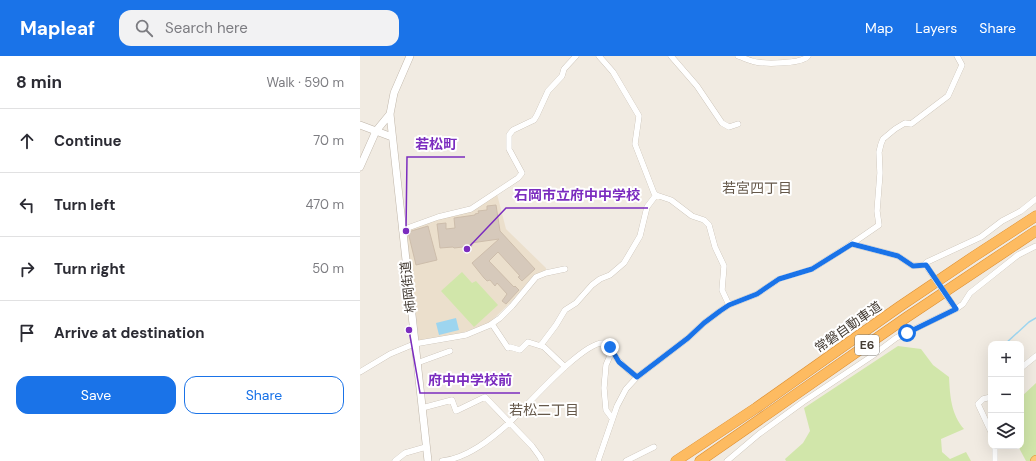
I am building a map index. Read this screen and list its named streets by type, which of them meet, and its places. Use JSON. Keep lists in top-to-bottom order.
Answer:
{
  "streets": {
    "highway": ["常磐自動車道", "E6"],
    "street": ["柿岡街道"]
  },
  "districts": ["若宮四丁目", "若松二丁目"],
  "places": ["若松町", "石岡市立府中中学校", "府中中学校前"],
  "page": {
    "header": "Mapleaf",
    "search": "Search here",
    "nav": ["Map", "Layers", "Share"],
    "heading": ["8 min", "Walk · 590 m"],
    "list": [
      ["Continue", "70 m"],
      ["Turn left", "470 m"],
      ["Turn right", "50 m"],
      "Arrive at destination"
    ],
    "map_buttons": ["+", "−"],
    "buttons": ["Save", "Share"]
  }
}
